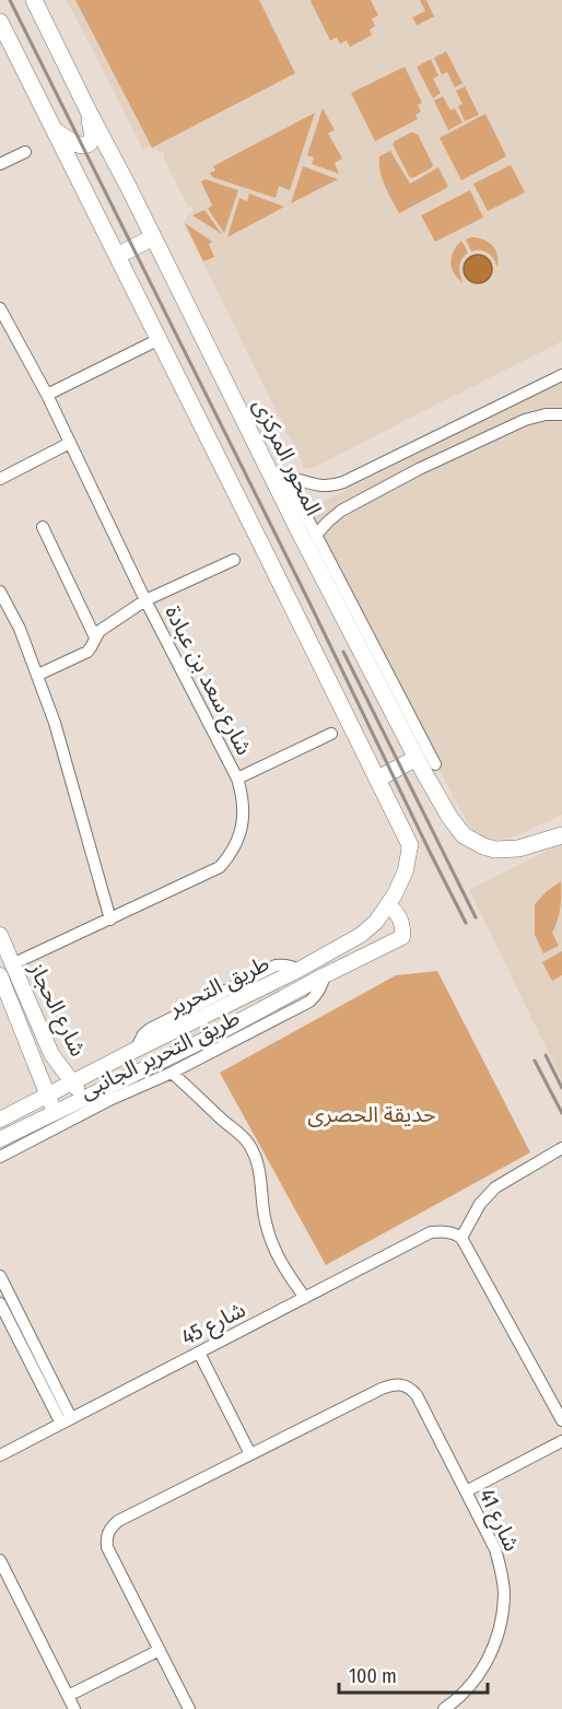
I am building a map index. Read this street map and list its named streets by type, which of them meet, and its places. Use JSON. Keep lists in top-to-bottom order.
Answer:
{
  "streets": {
    "main road": ["المحور المركزى"],
    "street": [
      "شارع سعد بن عبادة",
      "طريق التحرير",
      "شارع الحجاز",
      "طريق التحرير الجانبى",
      "شارع 45",
      "شارع 41"
    ]
  },
  "crossings": [
    ["شارع سعد بن عبادة", "شارع الحجاز"],
    ["طريق التحرير", "شارع الحجاز"],
    ["طريق التحرير", "طريق التحرير الجانبى"]
  ],
  "parks": ["حديقة الحصرى"],
  "scale_bar": "100 m"
}
